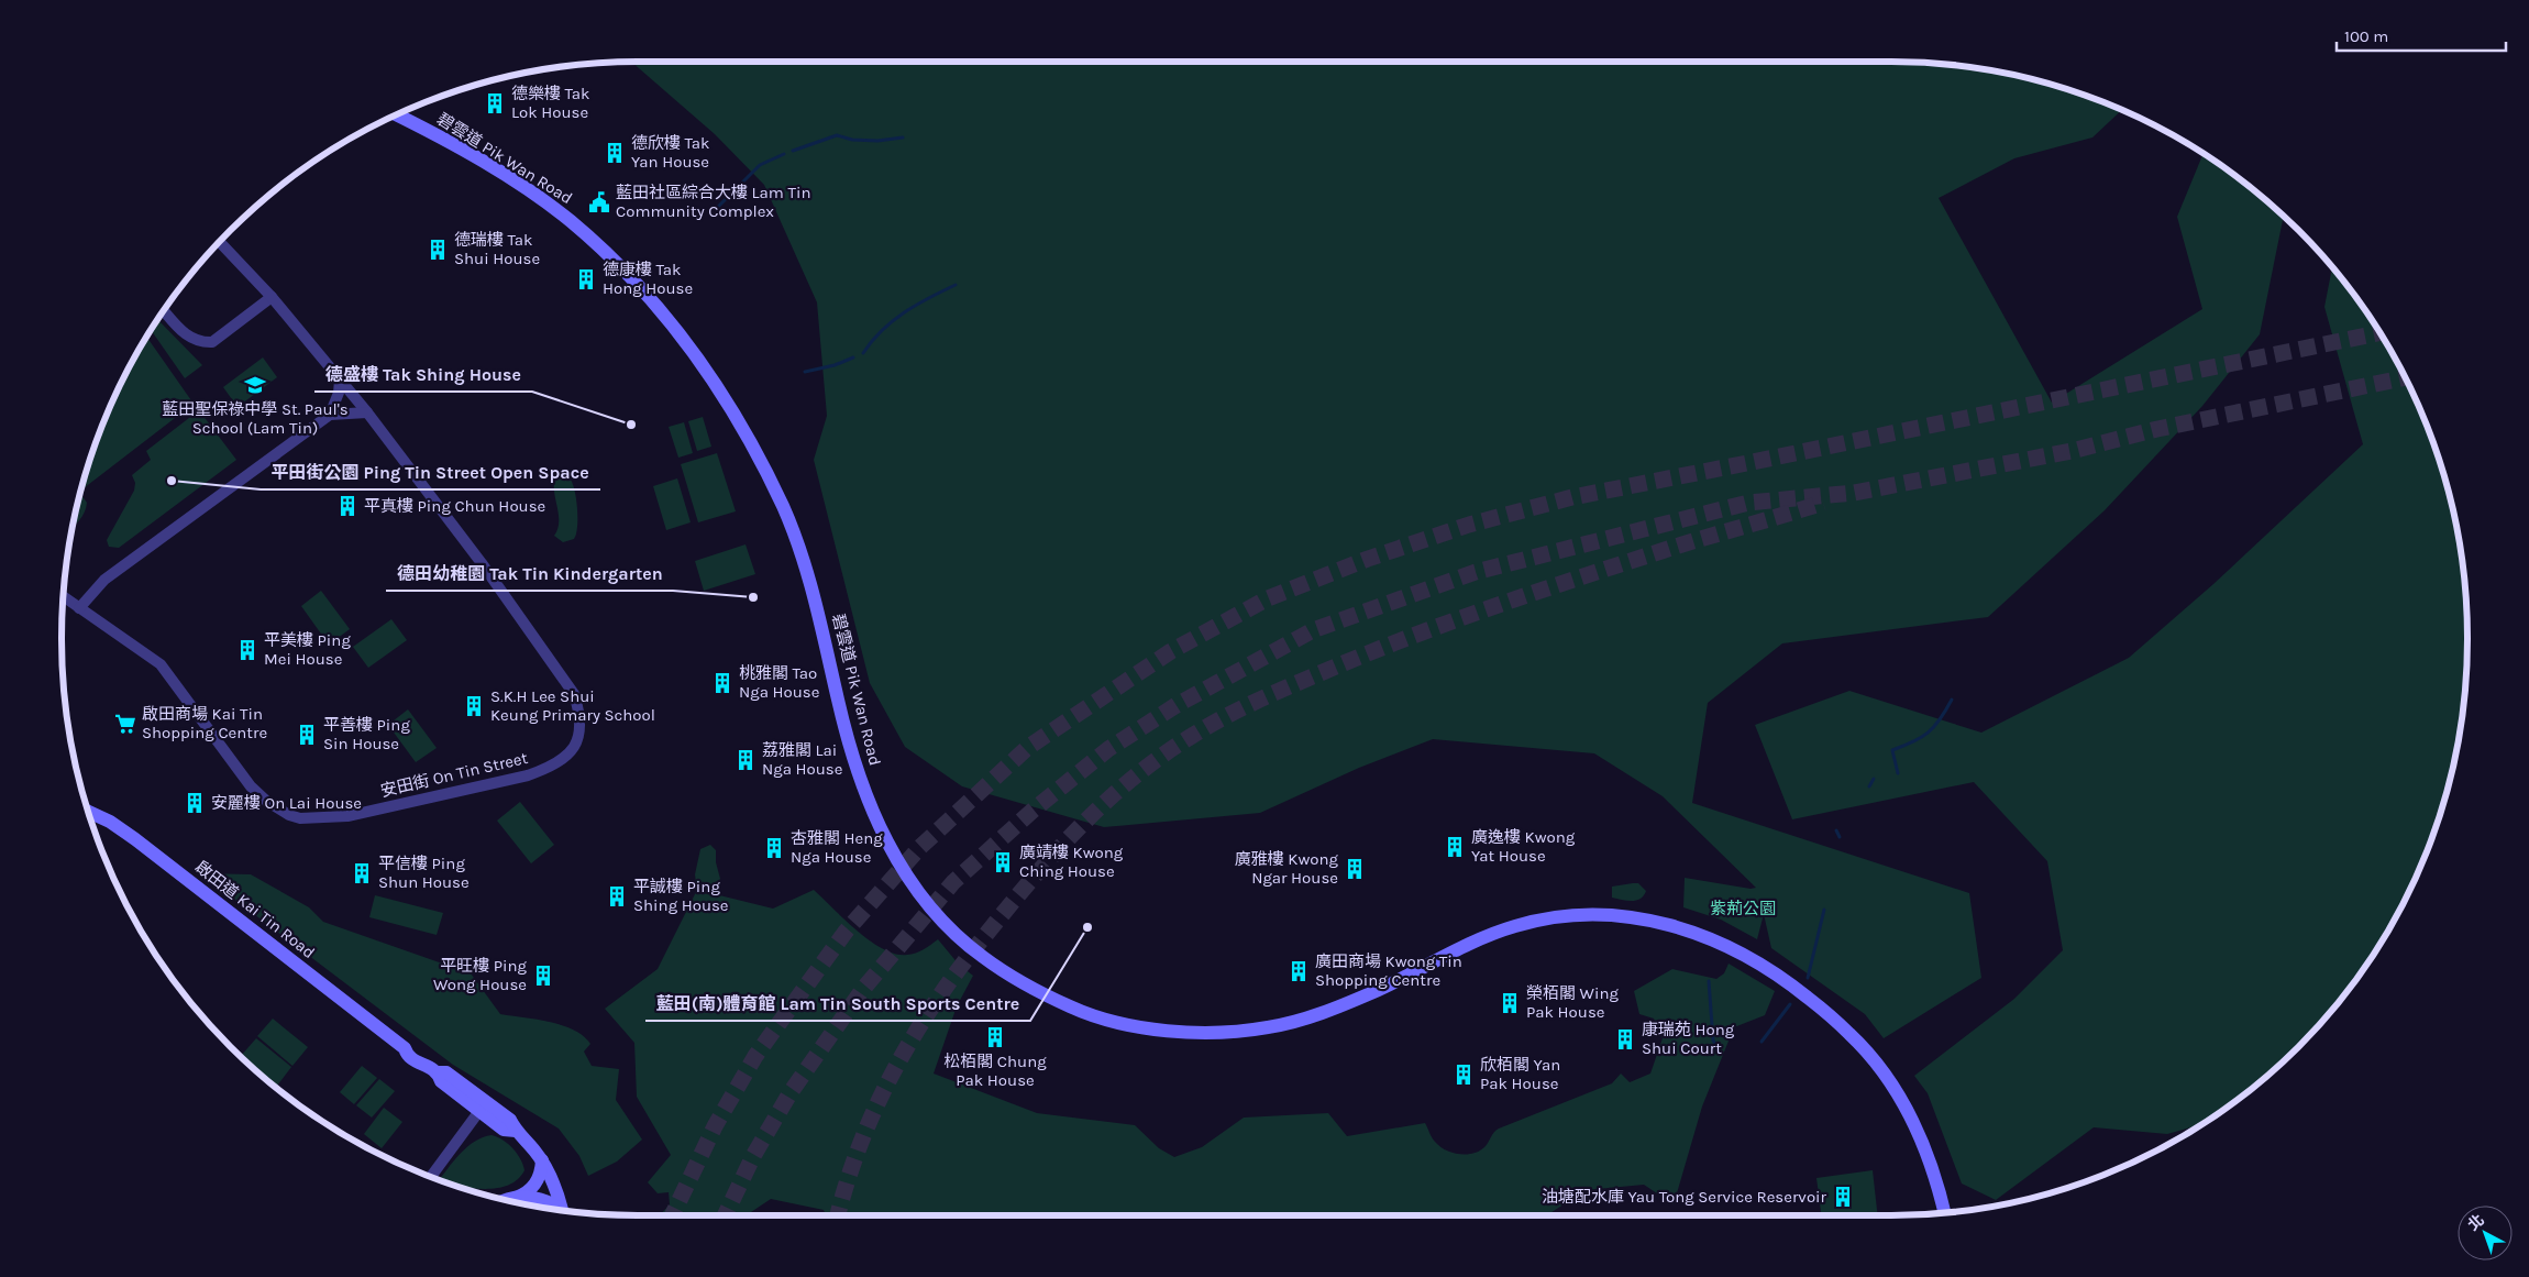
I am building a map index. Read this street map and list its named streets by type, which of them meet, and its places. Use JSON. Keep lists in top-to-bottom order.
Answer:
{
  "streets": {
    "main road": ["碧雲道 Pik Wan Road", "啟田道 Kai Tin Road"],
    "street": ["安田街 On Tin Street"]
  },
  "parks": ["紫荊公園"],
  "places": {
    "building": [
      "德樂樓 Tak Lok House",
      "德欣樓 Tak Yan House",
      "德瑞樓 Tak Shui House",
      "德康樓 Tak Hong House",
      "平真樓 Ping Chun House",
      "平美樓 Ping Mei House",
      "桃雅閣 Tao Nga House",
      "S.K.H Lee Shui Keung Primary School",
      "平善樓 Ping Sin House",
      "荔雅閣 Lai Nga House",
      "安麗樓 On Lai House",
      "廣逸樓 Kwong Yat House",
      "杏雅閣 Heng Nga House",
      "廣靖樓 Kwong Ching House",
      "廣雅樓 Kwong Ngar House",
      "平信樓 Ping Shun House",
      "平誠樓 Ping Shing House",
      "廣田商場 Kwong Tin Shopping Centre",
      "平旺樓 Ping Wong House",
      "榮栢閣 Wing Pak House",
      "松栢閣 Chung Pak House",
      "康瑞苑 Hong Shui Court",
      "欣栢閣 Yan Pak House",
      "油塘配水庫 Yau Tong Service Reservoir"
    ],
    "public building": ["藍田社區綜合大樓 Lam Tin Community Complex"],
    "school or university": ["藍田聖保祿中學 St. Paul's School (Lam Tin)"],
    "other": [
      "德盛樓 Tak Shing House",
      "平田街公園 Ping Tin Street Open Space",
      "德田幼稚園 Tak Tin Kindergarten",
      "藍田(南)體育館 Lam Tin South Sports Centre"
    ],
    "supermarket": ["啟田商場 Kai Tin Shopping Centre"]
  },
  "scale_bar": "100 m",
  "north": "top left"
}
